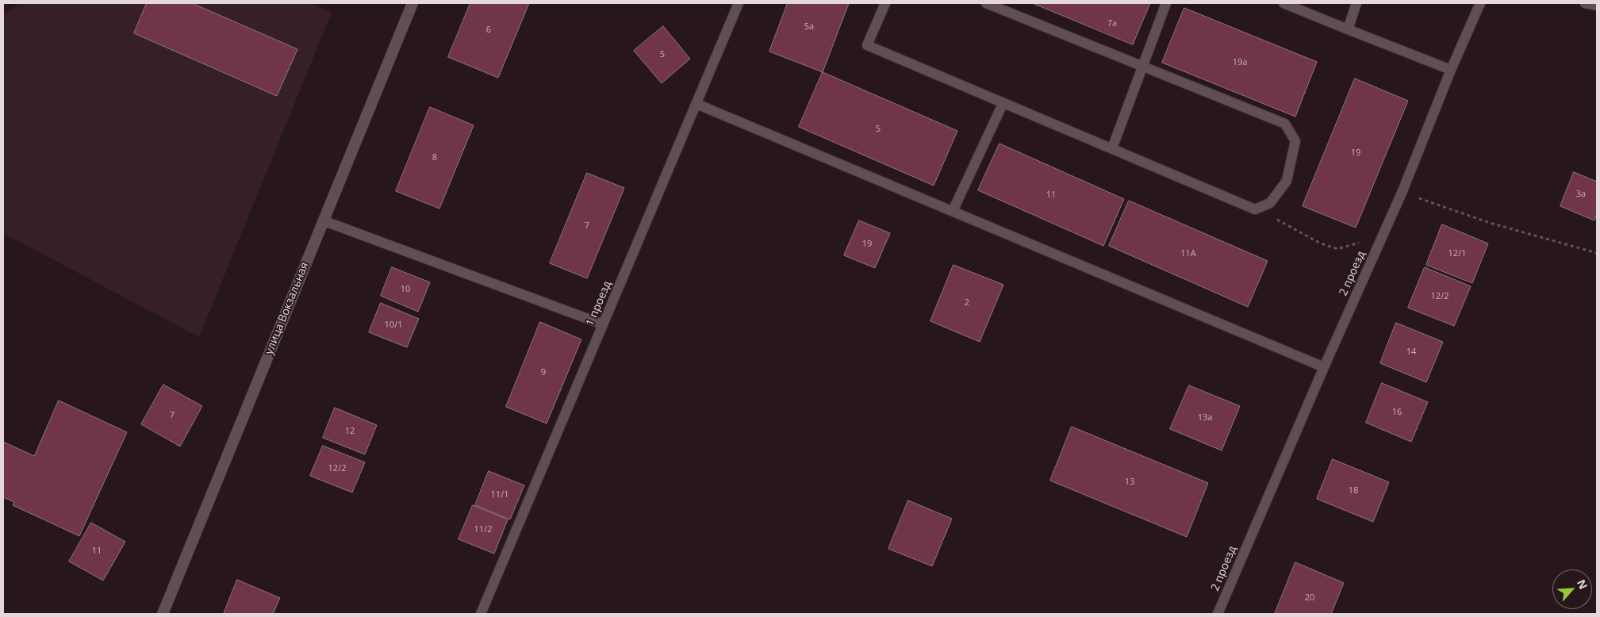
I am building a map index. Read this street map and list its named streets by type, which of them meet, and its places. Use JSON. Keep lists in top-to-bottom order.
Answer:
{
  "streets": {
    "street": ["улица Вокзальная"],
    "lane": ["2 проезд", "1 проезд"]
  },
  "house_numbers": [
    "7а",
    "5а",
    "6",
    "5",
    "19а",
    "5",
    "19",
    "8",
    "3а",
    "11",
    "7",
    "19",
    "11А",
    "12/1",
    "10",
    "12/2",
    "2",
    "10/1",
    "14",
    "9",
    "16",
    "7",
    "13а",
    "12",
    "12/2",
    "13",
    "18",
    "11/1",
    "11/2",
    "11",
    "20"
  ],
  "north": "top right"
}
